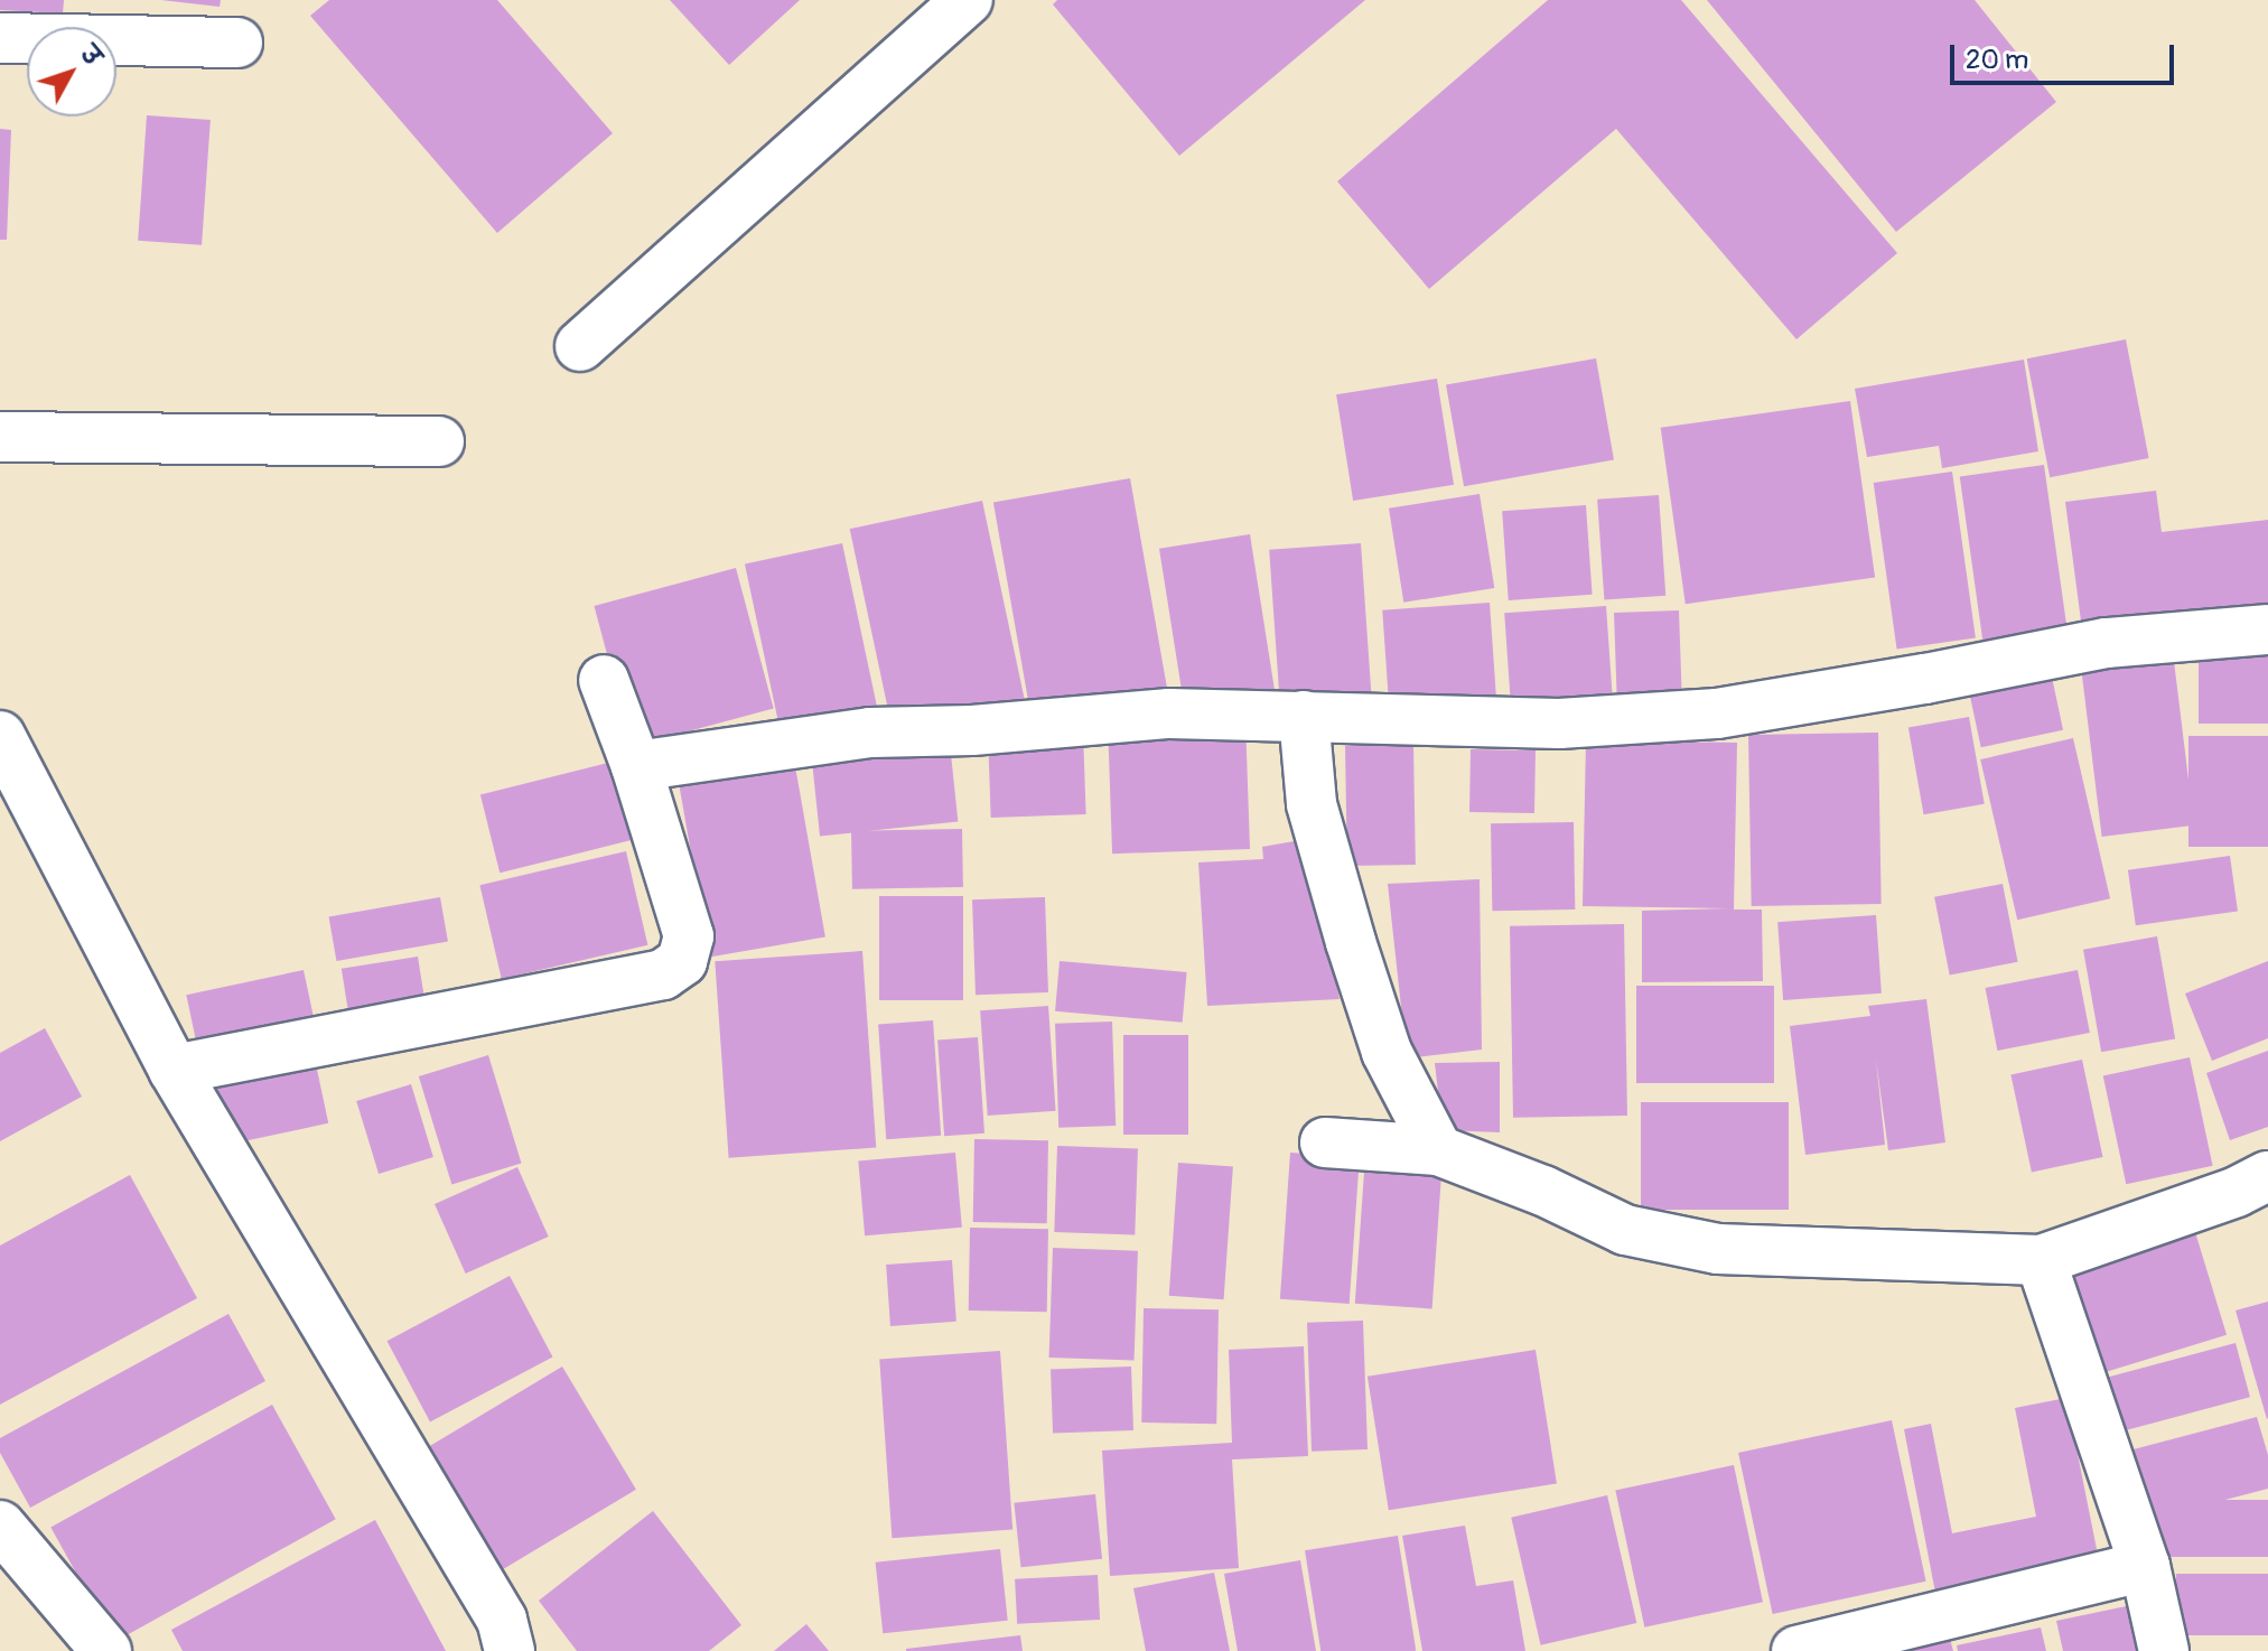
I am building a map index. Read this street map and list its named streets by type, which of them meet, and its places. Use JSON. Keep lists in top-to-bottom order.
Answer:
{
  "scale_bar": "20 m",
  "north": "top right"
}
